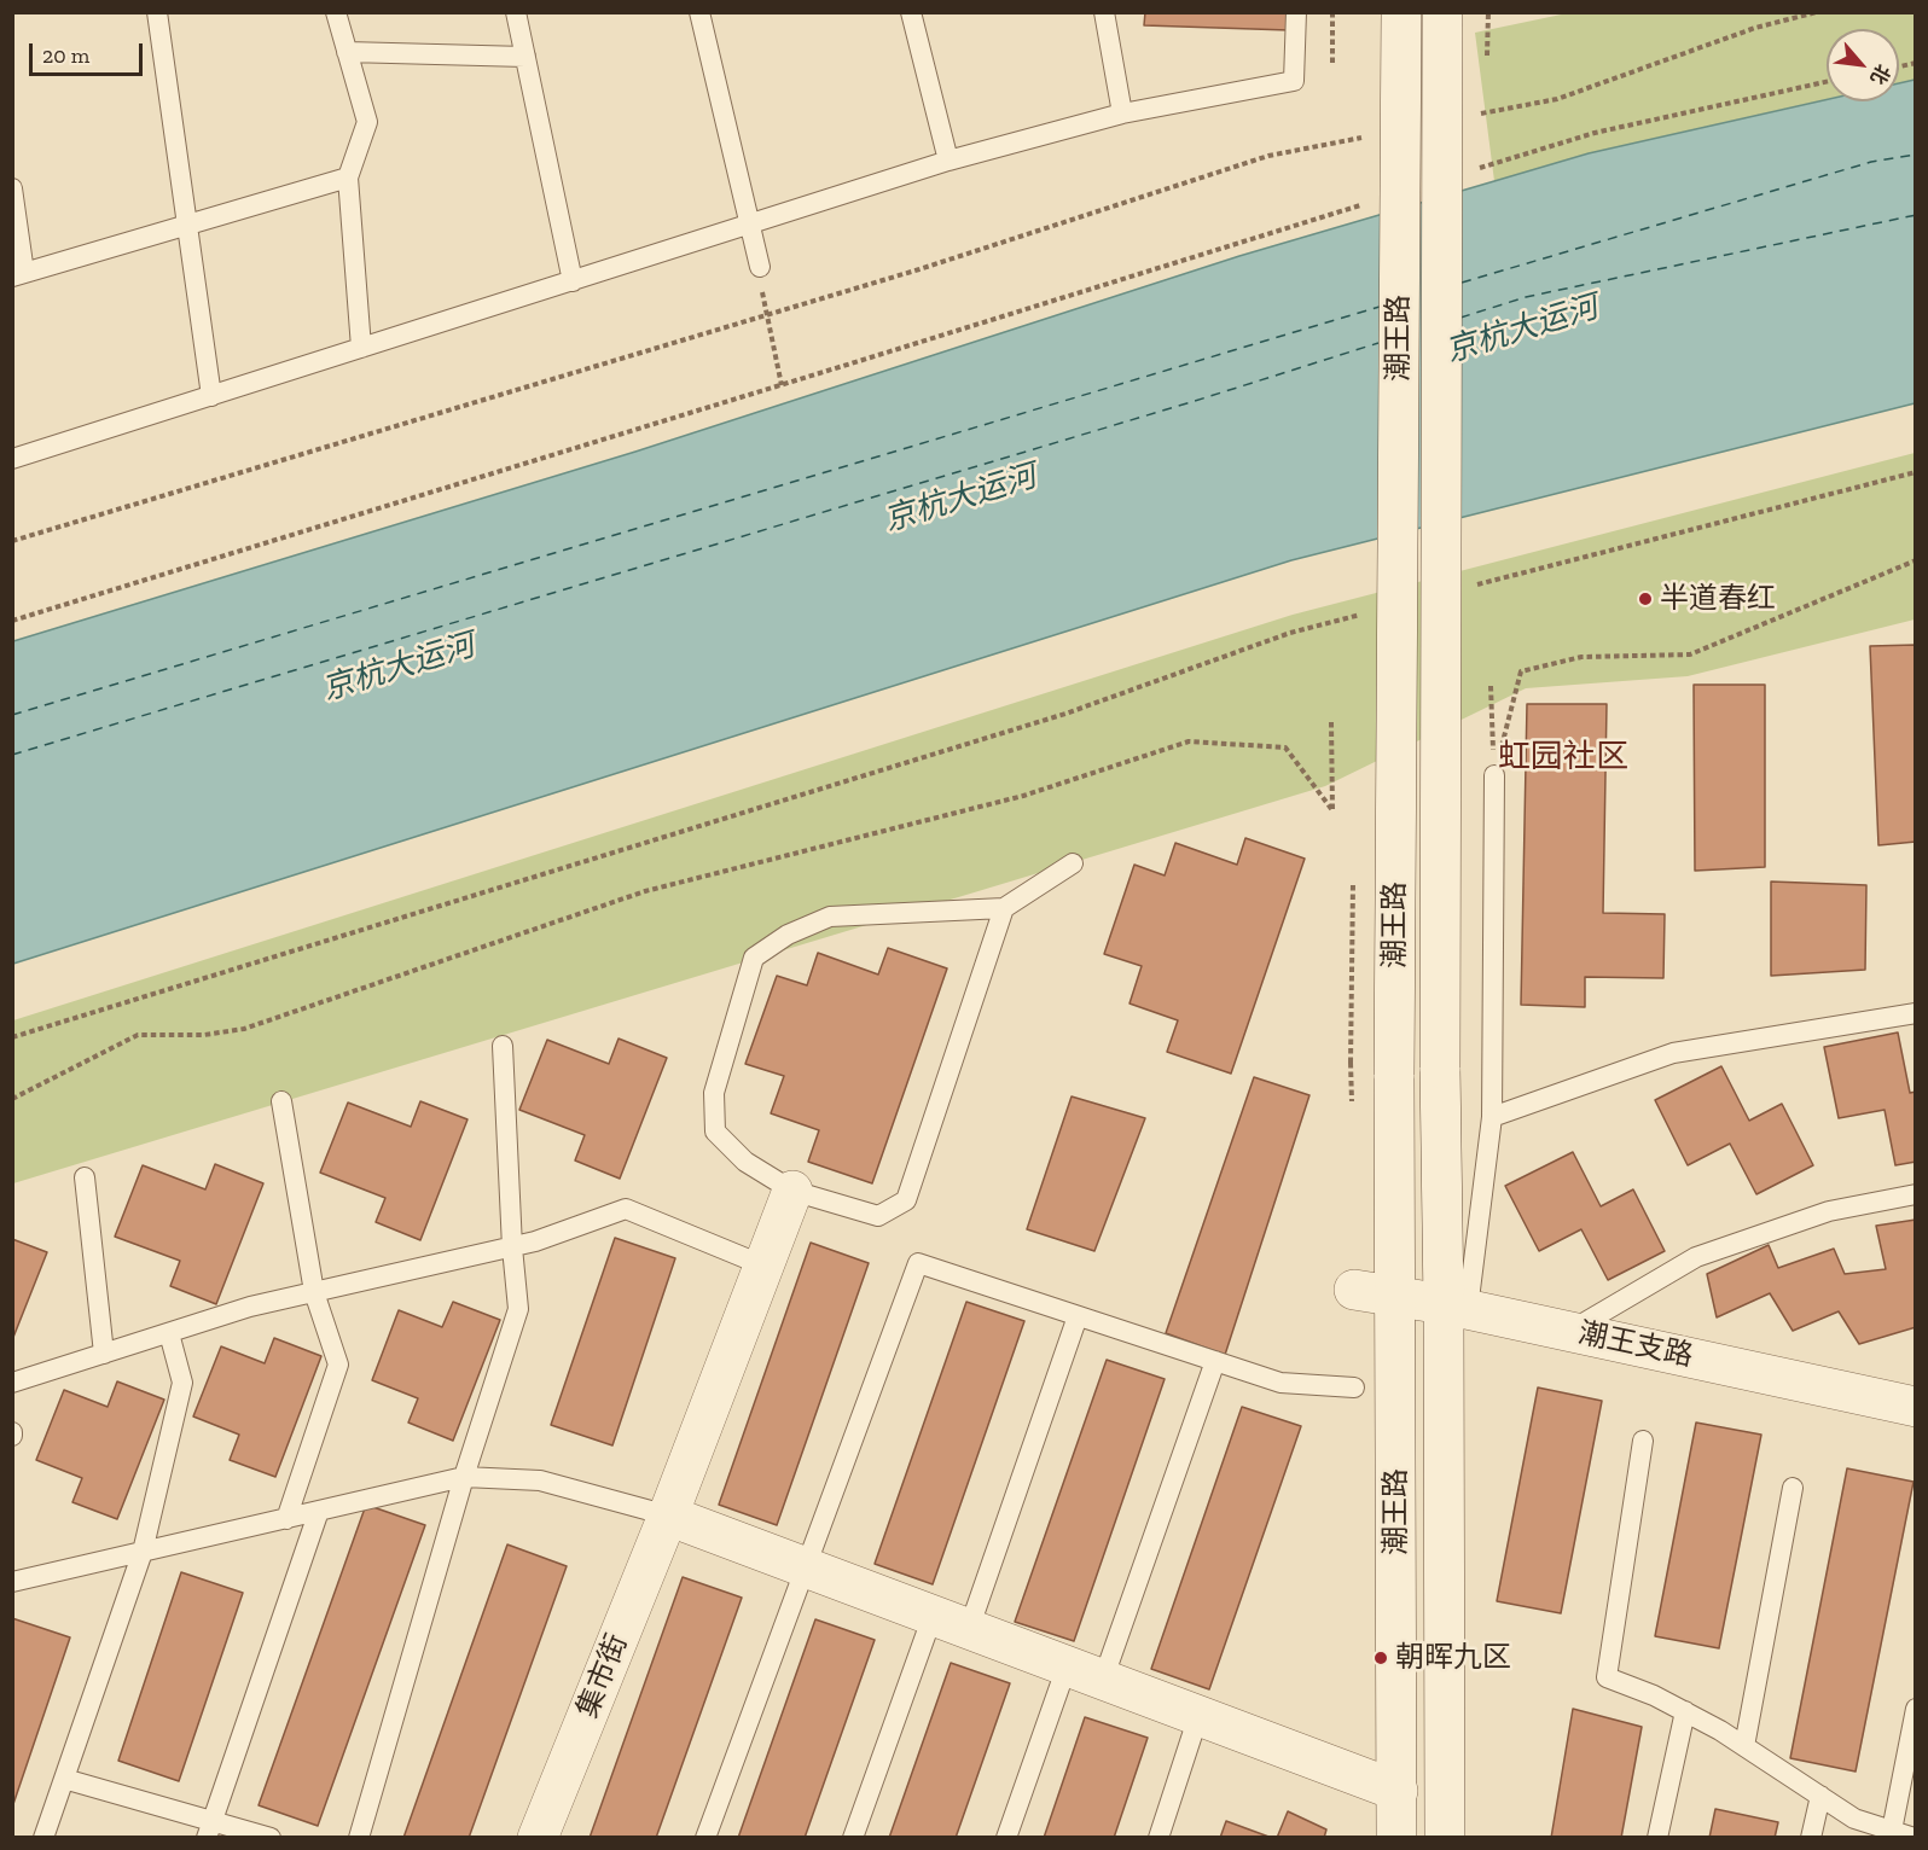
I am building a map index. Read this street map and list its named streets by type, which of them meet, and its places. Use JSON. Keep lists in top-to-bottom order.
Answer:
{
  "streets": {
    "main road": ["潮王路", "潮王支路", "集市街"]
  },
  "crossings": [
    ["潮王路", "潮王支路"]
  ],
  "districts": ["虹园社区"],
  "water": ["京杭大运河"],
  "places": ["半道春红", "朝晖九区"],
  "scale_bar": "20 m",
  "north": "bottom right"
}
